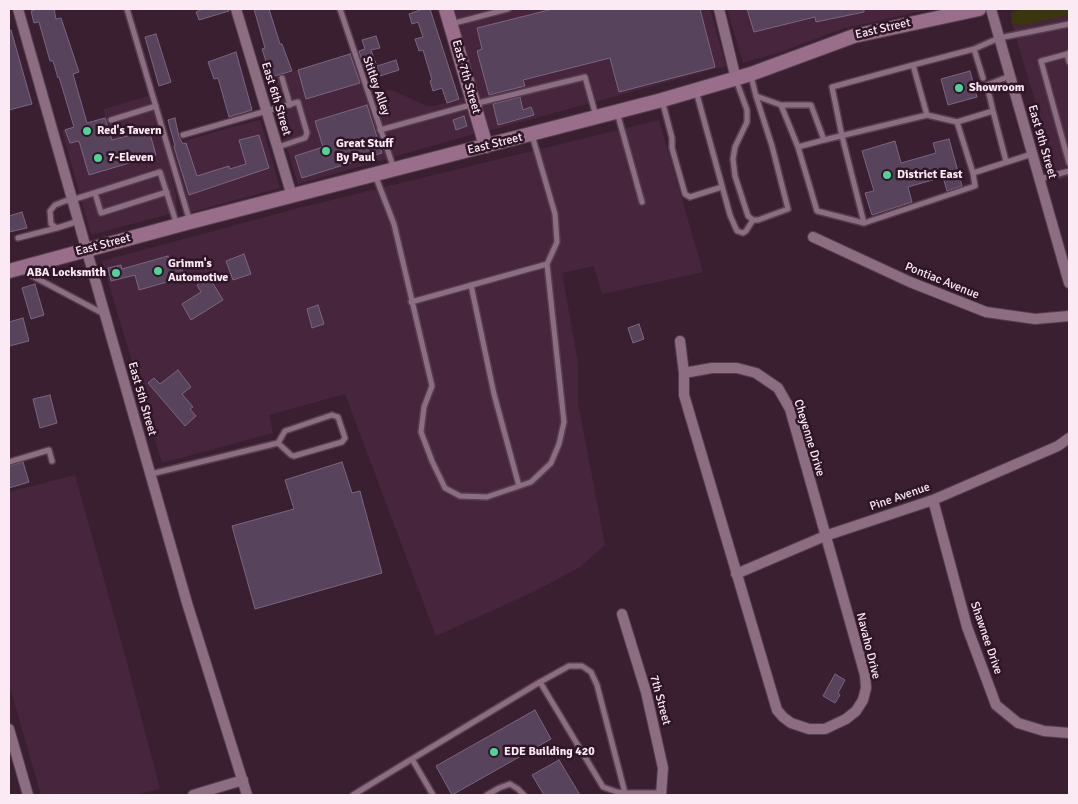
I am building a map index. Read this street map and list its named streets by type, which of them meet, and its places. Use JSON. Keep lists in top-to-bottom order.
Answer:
{
  "streets": {
    "main road": ["East Street", "East 7th Street"],
    "street": [
      "East 6th Street",
      "East 9th Street",
      "Pontiac Avenue",
      "East 5th Street",
      "Cheyenne Drive",
      "Pine Avenue",
      "Shawnee Drive",
      "Navaho Drive",
      "7th Street"
    ],
    "lane": ["Stitley Alley"]
  },
  "crossings": [
    ["East Street", "East 7th Street"],
    ["East Street", "Stitley Alley"],
    ["East Street", "East 6th Street"],
    ["East Street", "East 5th Street"],
    ["Cheyenne Drive", "Pine Avenue"],
    ["Cheyenne Drive", "Navaho Drive"],
    ["Pine Avenue", "Shawnee Drive"],
    ["Pine Avenue", "Navaho Drive"]
  ],
  "places": [
    "Showroom",
    "Red's Tavern",
    "Great Stuff By Paul",
    "7-Eleven",
    "District East",
    "Grimm's Automotive",
    "ABA Locksmith",
    "EDE Building 420"
  ]
}
